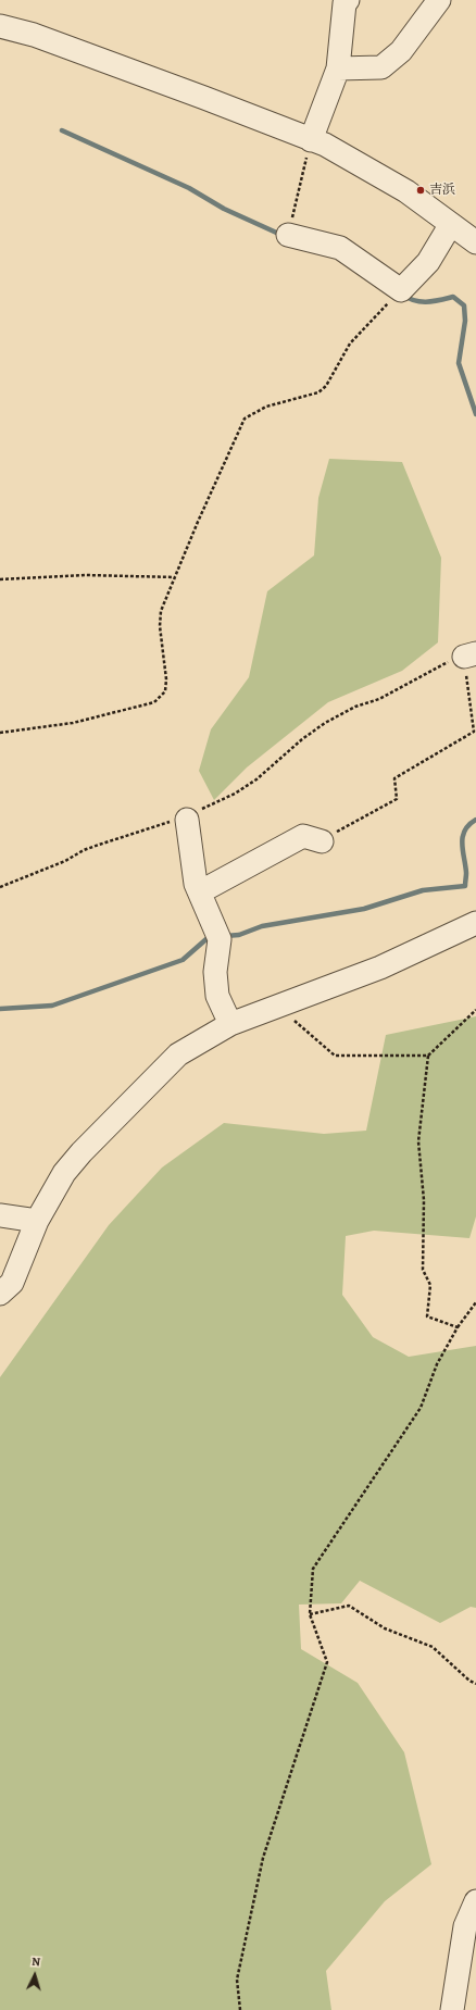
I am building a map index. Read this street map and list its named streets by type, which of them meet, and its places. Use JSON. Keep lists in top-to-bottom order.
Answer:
{
  "places": ["吉浜"],
  "north": "top"
}
